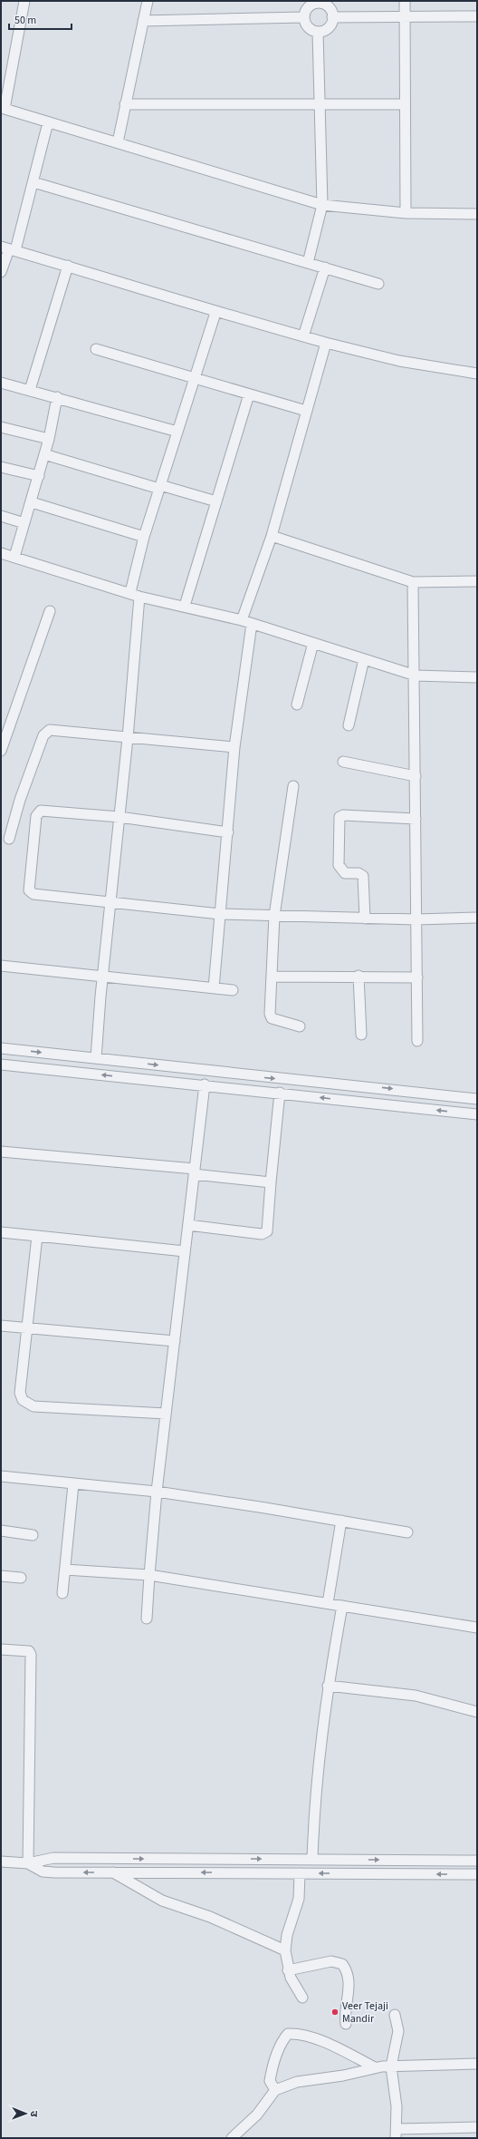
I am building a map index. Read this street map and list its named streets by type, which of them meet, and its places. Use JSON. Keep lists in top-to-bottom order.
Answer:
{
  "places": ["Veer Tejaji Mandir"],
  "scale_bar": "50 m",
  "north": "right"
}
